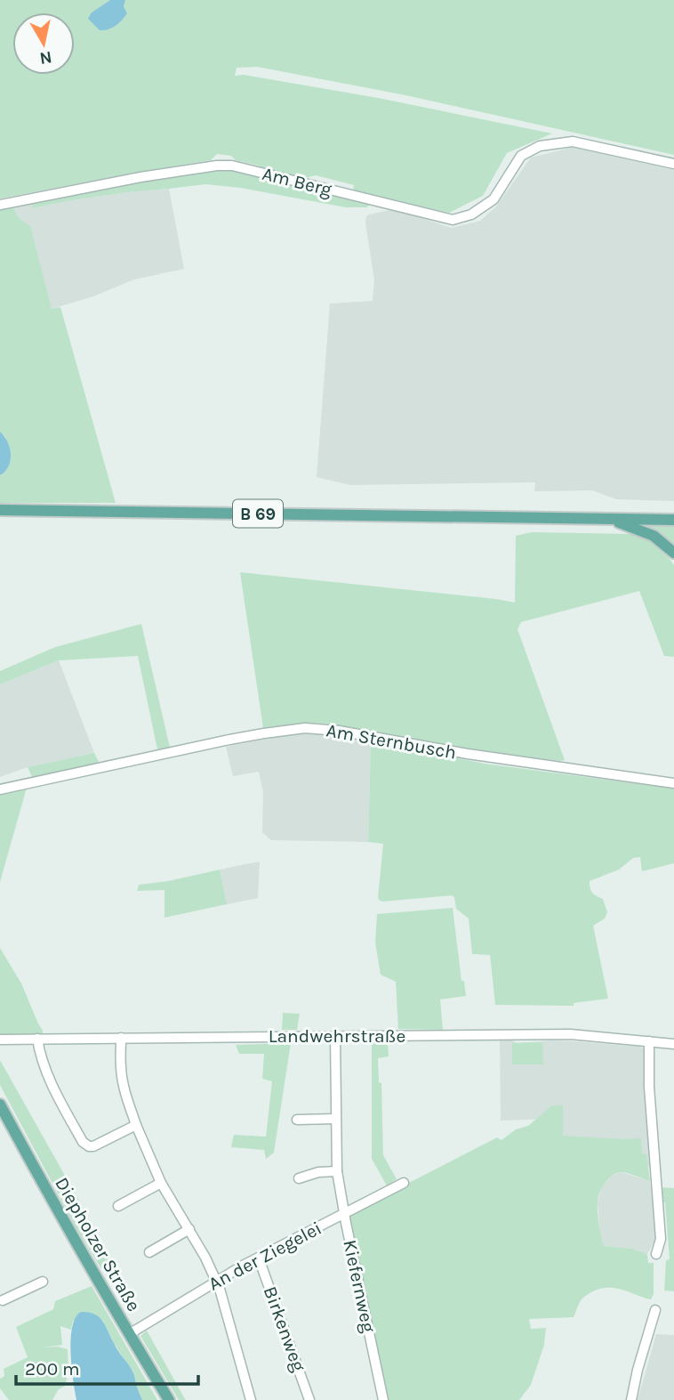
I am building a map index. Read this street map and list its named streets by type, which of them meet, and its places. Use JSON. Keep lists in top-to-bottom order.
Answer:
{
  "streets": {
    "main road": ["B 69", "Diepholzer Straße"],
    "street": [
      "Am Berg",
      "Am Sternbusch",
      "Landwehrstraße",
      "An der Ziegelei",
      "Kiefernweg",
      "Birkenweg"
    ]
  },
  "crossings": [
    ["Landwehrstraße", "Kiefernweg"],
    ["Diepholzer Straße", "An der Ziegelei"],
    ["An der Ziegelei", "Kiefernweg"],
    ["An der Ziegelei", "Birkenweg"]
  ],
  "scale_bar": "200 m",
  "north": "bottom"
}
